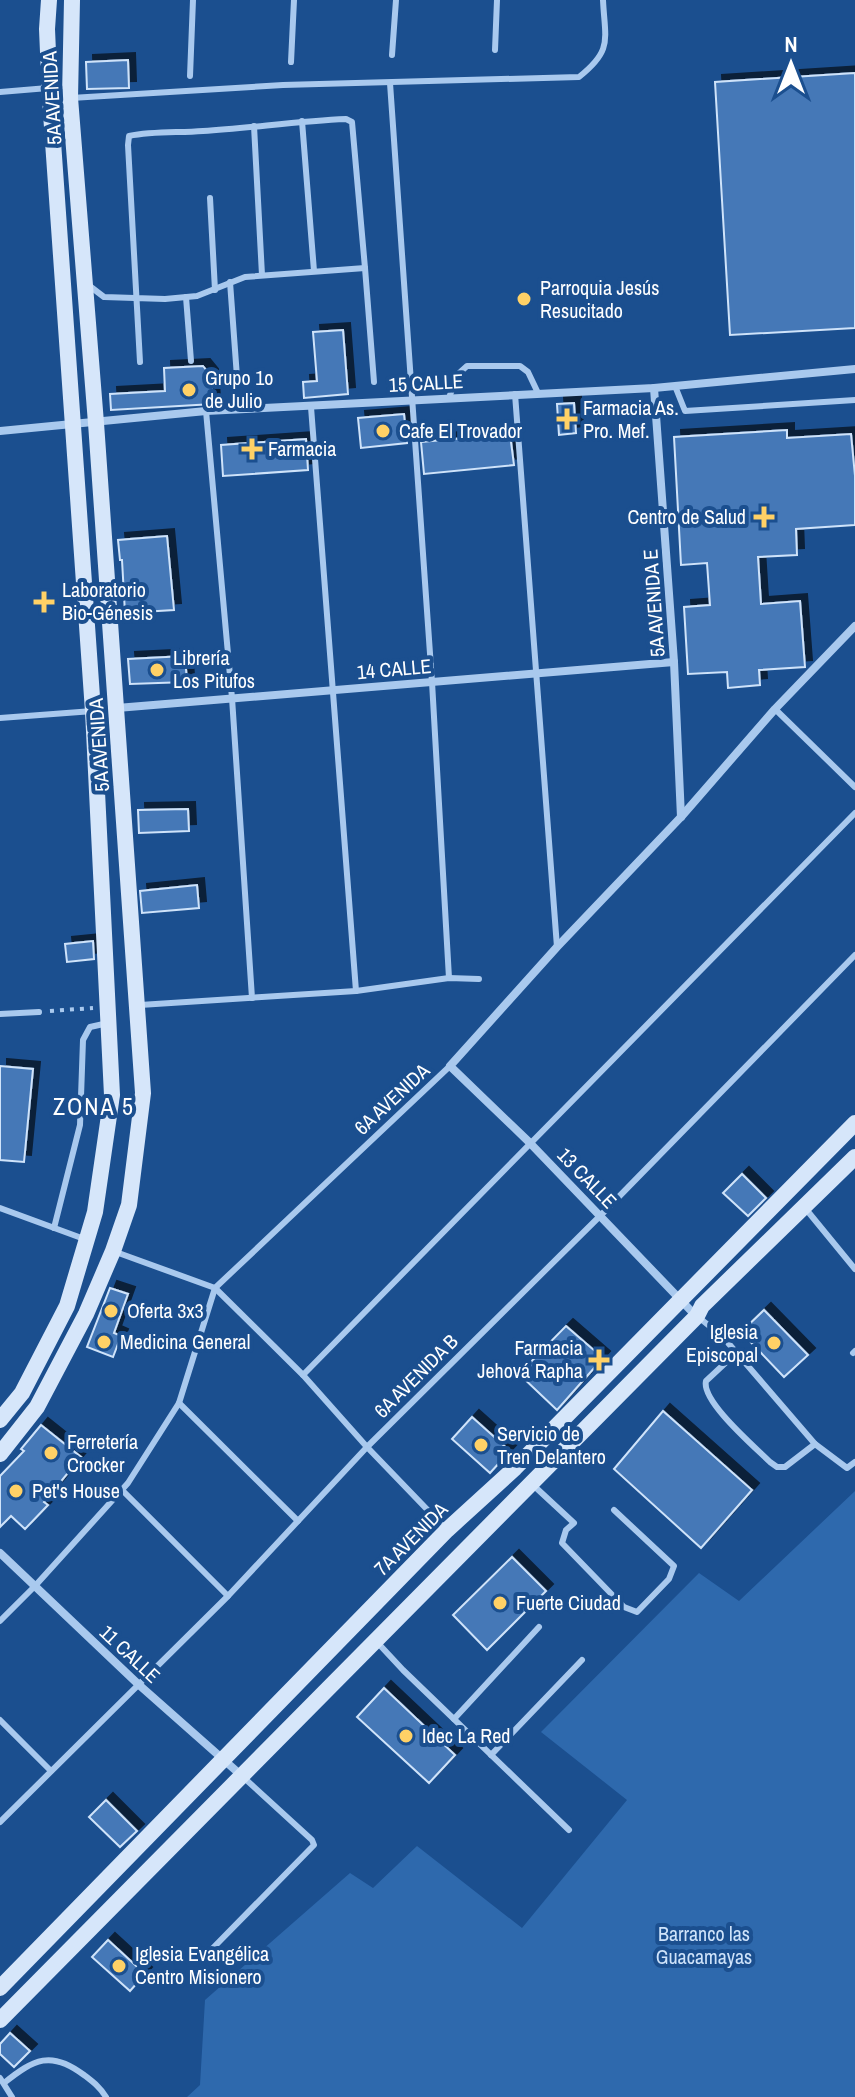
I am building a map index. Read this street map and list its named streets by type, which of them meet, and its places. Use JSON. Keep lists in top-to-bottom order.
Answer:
{
  "streets": {
    "street": [
      "5A AVENIDA",
      "15 CALLE",
      "5A AVENIDA E",
      "14 CALLE",
      "6A AVENIDA",
      "13 CALLE",
      "7A AVENIDA",
      "11 CALLE"
    ],
    "lane": ["6A AVENIDA B"]
  },
  "crossings": [
    ["5A AVENIDA", "15 CALLE"],
    ["5A AVENIDA", "14 CALLE"],
    ["15 CALLE", "5A AVENIDA E"],
    ["5A AVENIDA E", "14 CALLE"],
    ["5A AVENIDA E", "6A AVENIDA"],
    ["6A AVENIDA", "13 CALLE"],
    ["6A AVENIDA", "11 CALLE"],
    ["13 CALLE", "6A AVENIDA B"],
    ["13 CALLE", "7A AVENIDA"],
    ["6A AVENIDA B", "11 CALLE"],
    ["7A AVENIDA", "11 CALLE"]
  ],
  "districts": ["ZONA 5"],
  "parks": ["Barranco las Guacamayas"],
  "places": {
    "other": [
      "Parroquia Jesús Resucitado",
      "Grupo 1o de Julio",
      "Cafe El Trovador",
      "Librería Los Pitufos",
      "Oferta 3x3",
      "Medicina General",
      "Iglesia Episcopal",
      "Servicio de Tren Delantero",
      "Ferretería Crocker",
      "Pet's House",
      "Fuerte Ciudad",
      "Idec La Red",
      "Iglesia Evangélica Centro Misionero"
    ],
    "health": [
      "Farmacia As. Pro. Mef.",
      "Farmacia",
      "Centro de Salud",
      "Laboratorio Bio-Génesis",
      "Farmacia Jehová Rapha"
    ]
  },
  "north": "top"
}
